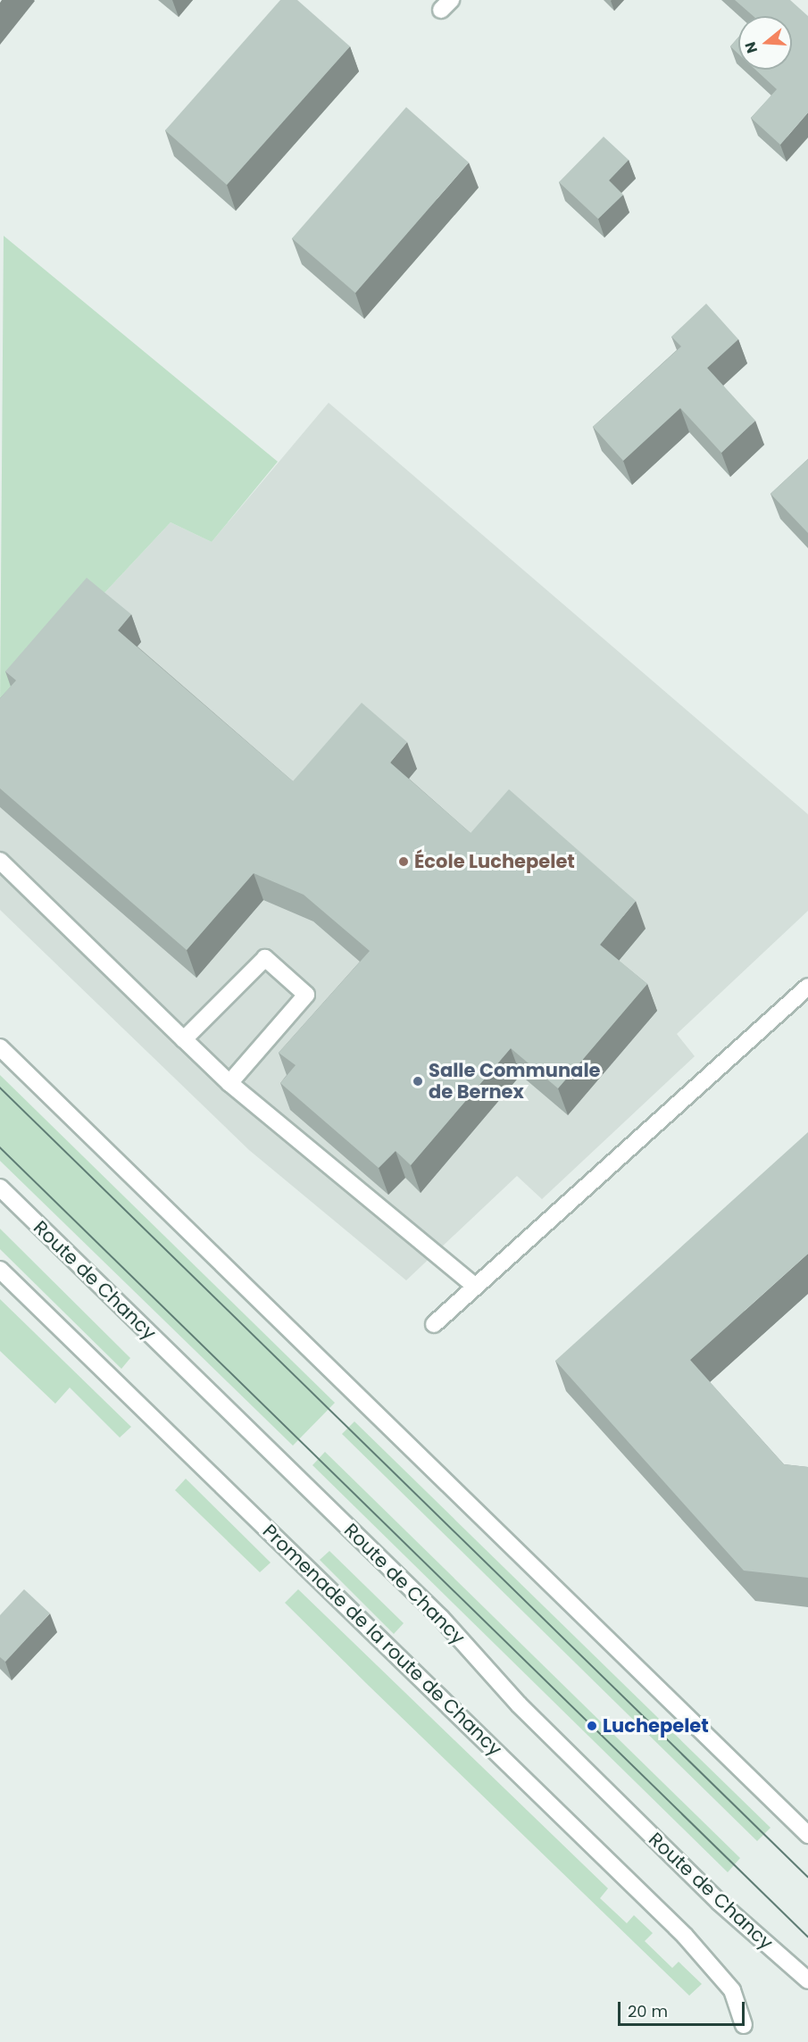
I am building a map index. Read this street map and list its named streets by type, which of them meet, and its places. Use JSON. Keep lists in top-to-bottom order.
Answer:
{
  "streets": {
    "main road": ["Route de Chancy", "Promenade de la route de Chancy"]
  },
  "places": ["École Luchepelet", "Salle Communale de Bernex", "Luchepelet"],
  "scale_bar": "20 m",
  "north": "left"
}
